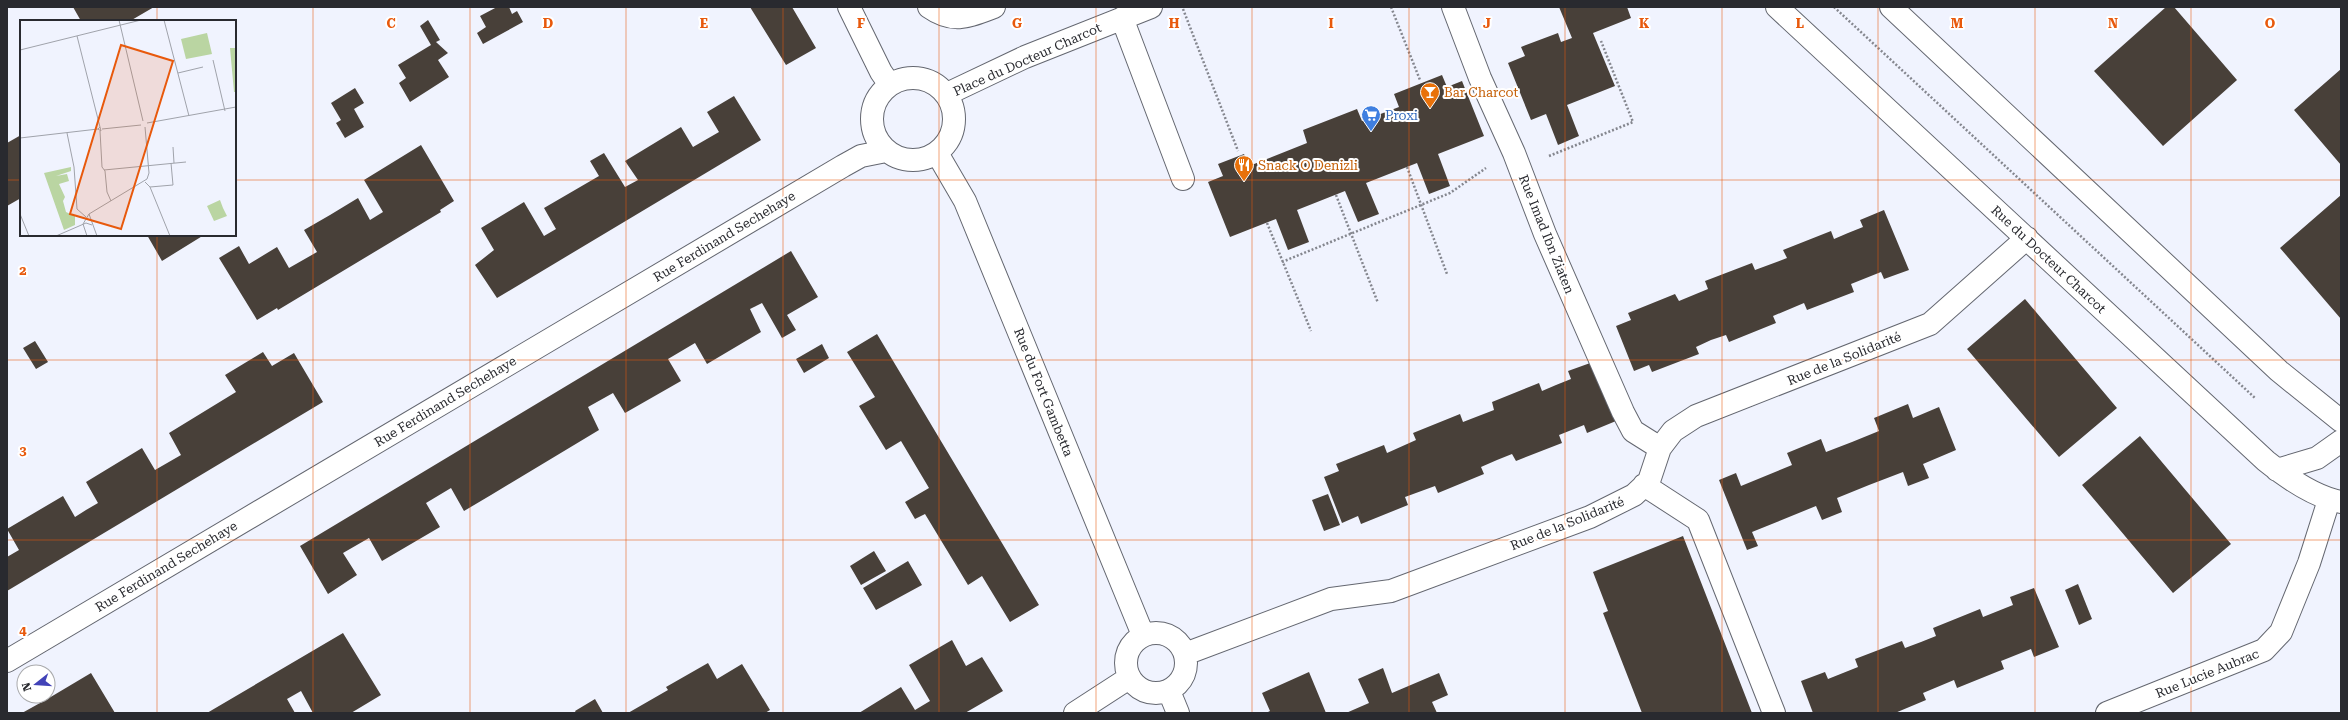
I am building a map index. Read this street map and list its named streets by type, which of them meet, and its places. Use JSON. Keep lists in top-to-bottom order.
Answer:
{
  "streets": {
    "street": [
      "Place du Docteur Charcot",
      "Rue Imad Ibn Ziaten",
      "Rue Ferdinand Sechehaye",
      "Rue du Docteur Charcot",
      "Rue de la Solidarité",
      "Rue du Fort Gambetta",
      "Rue Lucie Aubrac"
    ]
  },
  "crossings": [
    ["Place du Docteur Charcot", "Rue Ferdinand Sechehaye"],
    ["Place du Docteur Charcot", "Rue du Fort Gambetta"],
    ["Rue Imad Ibn Ziaten", "Rue de la Solidarité"],
    ["Rue Ferdinand Sechehaye", "Rue du Fort Gambetta"],
    ["Rue du Docteur Charcot", "Rue de la Solidarité"],
    ["Rue du Docteur Charcot", "Rue Lucie Aubrac"],
    ["Rue de la Solidarité", "Rue du Fort Gambetta"]
  ],
  "places": {
    "bar": ["Bar Charcot"],
    "supermarket": ["Proxi"],
    "restaurant": ["Snack O Denizli"]
  },
  "north": "left",
  "grid": {
    "columns": [
      "C",
      "D",
      "E",
      "F",
      "G",
      "H",
      "I",
      "J",
      "K",
      "L",
      "M",
      "N",
      "O"
    ],
    "rows": ["2", "3", "4"]
  }
}
